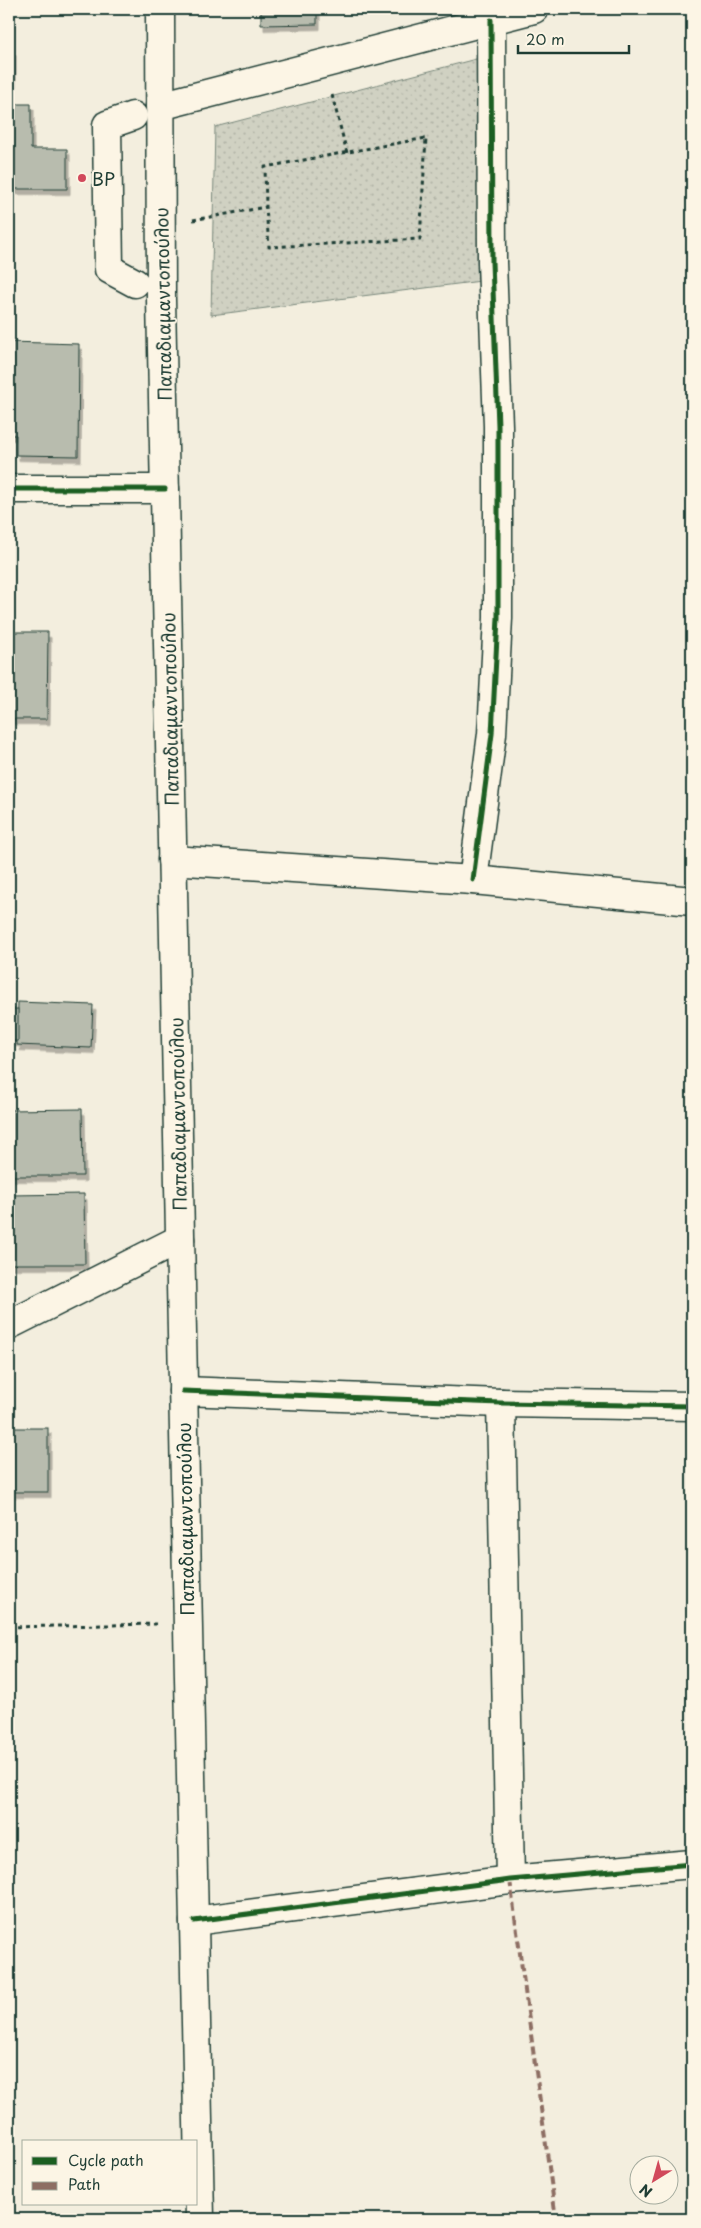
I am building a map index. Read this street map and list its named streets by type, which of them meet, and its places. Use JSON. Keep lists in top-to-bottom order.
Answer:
{
  "streets": {
    "street": ["Παπαδιαμαντοπούλου"]
  },
  "places": ["BP"],
  "legend": ["Cycle path", "Path"],
  "scale_bar": "20 m",
  "north": "bottom left"
}
